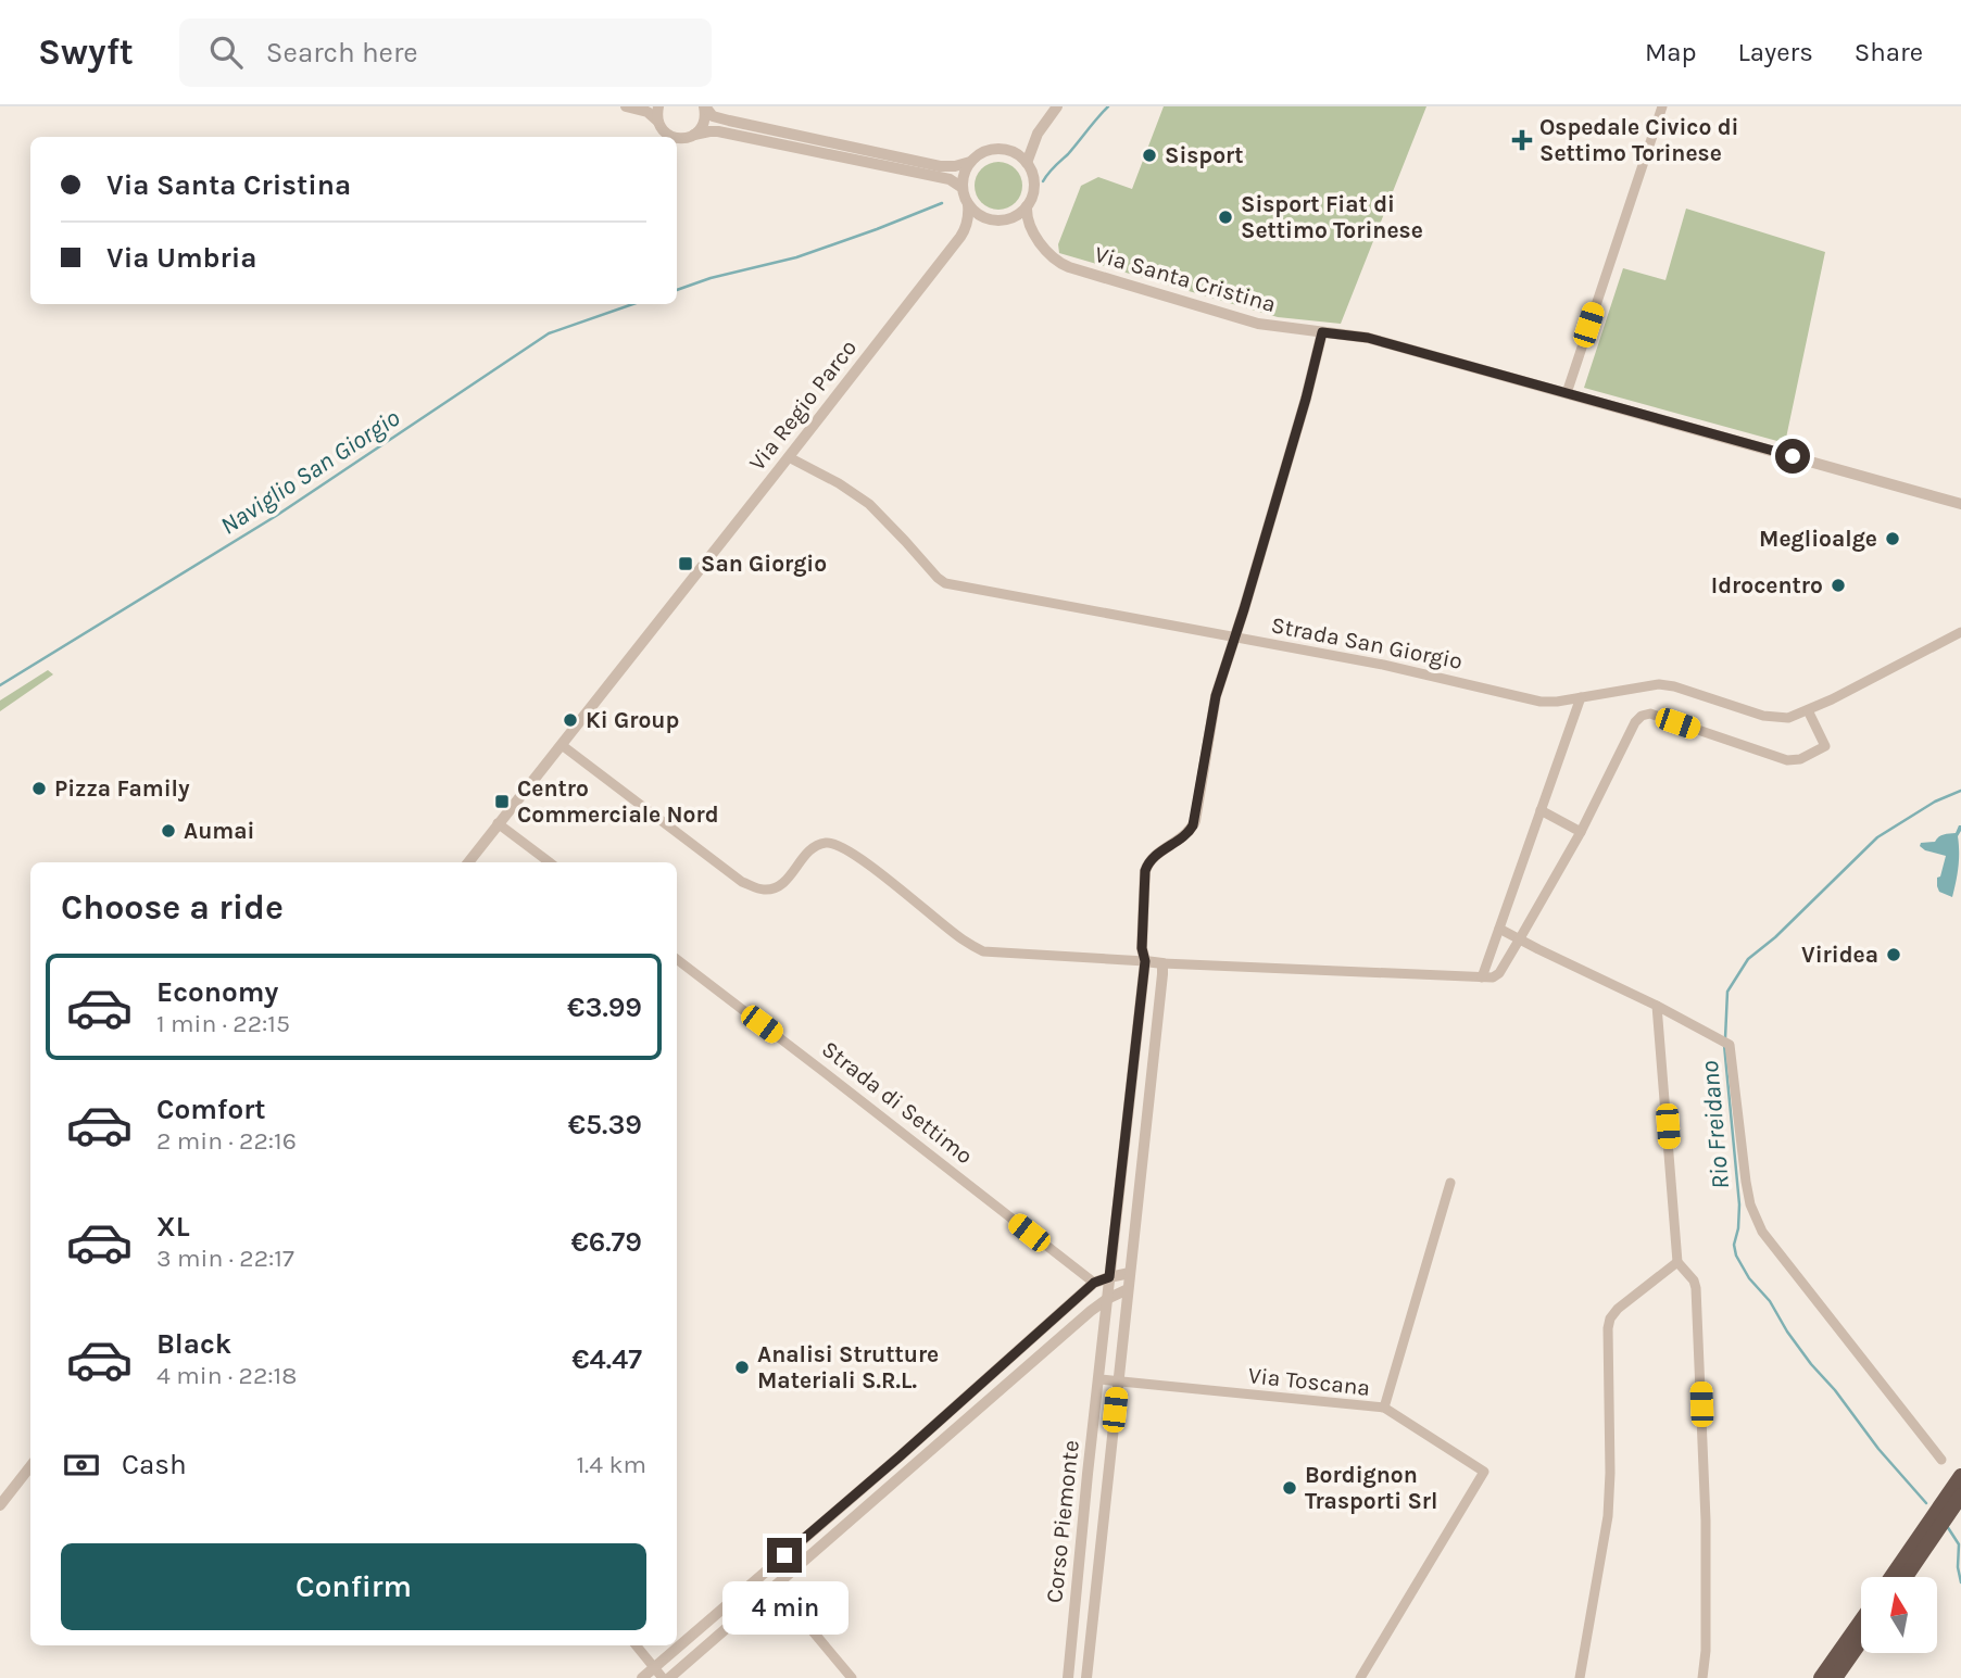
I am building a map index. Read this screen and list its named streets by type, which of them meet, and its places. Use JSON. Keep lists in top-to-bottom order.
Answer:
{
  "streets": {
    "street": [
      "Via Santa Cristina",
      "Via Regio Parco",
      "Strada San Giorgio",
      "Strada di Settimo",
      "Via Toscana",
      "Corso Piemonte"
    ]
  },
  "crossings": [
    ["Via Santa Cristina", "Via Regio Parco"],
    ["Via Santa Cristina", "Corso Piemonte"],
    ["Via Regio Parco", "Strada San Giorgio"],
    ["Strada San Giorgio", "Corso Piemonte"],
    ["Via Toscana", "Corso Piemonte"]
  ],
  "water": ["Naviglio San Giorgio", "Rio Freidano"],
  "places": {
    "health": ["Ospedale Civico di Settimo Torinese"],
    "other": [
      "Sisport",
      "Sisport Fiat di Settimo Torinese",
      "Meglioalge",
      "Idrocentro",
      "Ki Group",
      "Pizza Family",
      "Aumai",
      "Viridea",
      "Analisi Strutture Materiali S.R.L.",
      "Bordignon Trasporti Srl"
    ],
    "transit": ["San Giorgio", "Centro Commerciale Nord"]
  },
  "north": "top",
  "page": {
    "header": "Swyft",
    "search": "Search here",
    "nav": ["Map", "Layers", "Share"],
    "banner": ["Via Santa Cristina", "Via Umbria"],
    "heading": "Choose a ride",
    "list": [
      {
        "name": "Economy",
        "note": "1 min · 22:15",
        "value": "€3.99"
      },
      {
        "name": "Comfort",
        "note": "2 min · 22:16",
        "value": "€5.39"
      },
      {
        "name": "XL",
        "note": "3 min · 22:17",
        "value": "€6.79"
      },
      {
        "name": "Black",
        "note": "4 min · 22:18",
        "value": "€4.47"
      }
    ],
    "pay": ["Cash", "1.4 km"],
    "buttons": "Confirm",
    "bubble": "4 min"
  }
}
